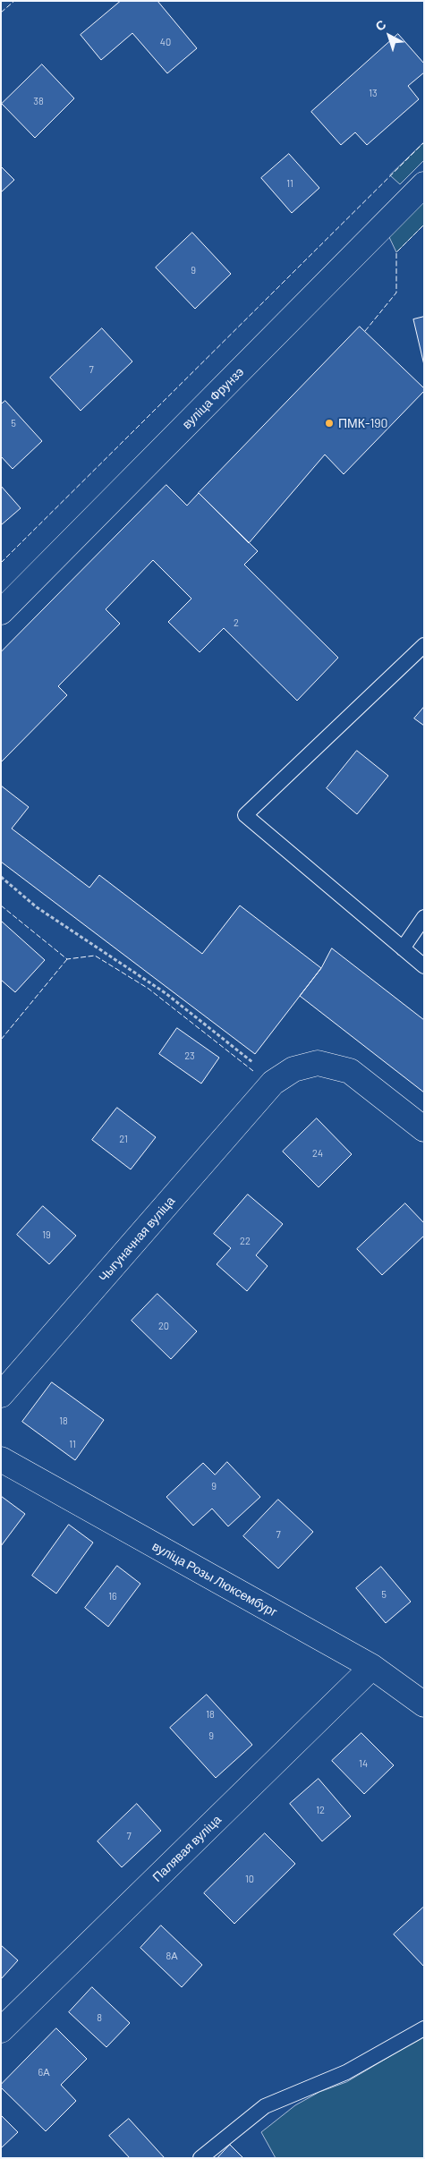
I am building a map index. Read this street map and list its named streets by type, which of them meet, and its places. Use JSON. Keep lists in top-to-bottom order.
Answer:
{
  "streets": {
    "street": [
      "вуліца Фрунзэ",
      "Чыгуначная вуліца",
      "вуліца Розы Люксембург",
      "Палявая вуліца"
    ]
  },
  "crossings": [
    ["вуліца Розы Люксембург", "Палявая вуліца"]
  ],
  "places": ["ПМК-190"],
  "house_numbers": [
    "40",
    "13",
    "38",
    "11",
    "9",
    "7",
    "5",
    "2",
    "23",
    "21",
    "24",
    "19",
    "22",
    "20",
    "18",
    "11",
    "9",
    "7",
    "5",
    "16",
    "18",
    "9",
    "14",
    "12",
    "7",
    "10",
    "8А",
    "8",
    "6А"
  ],
  "north": "top left"
}
